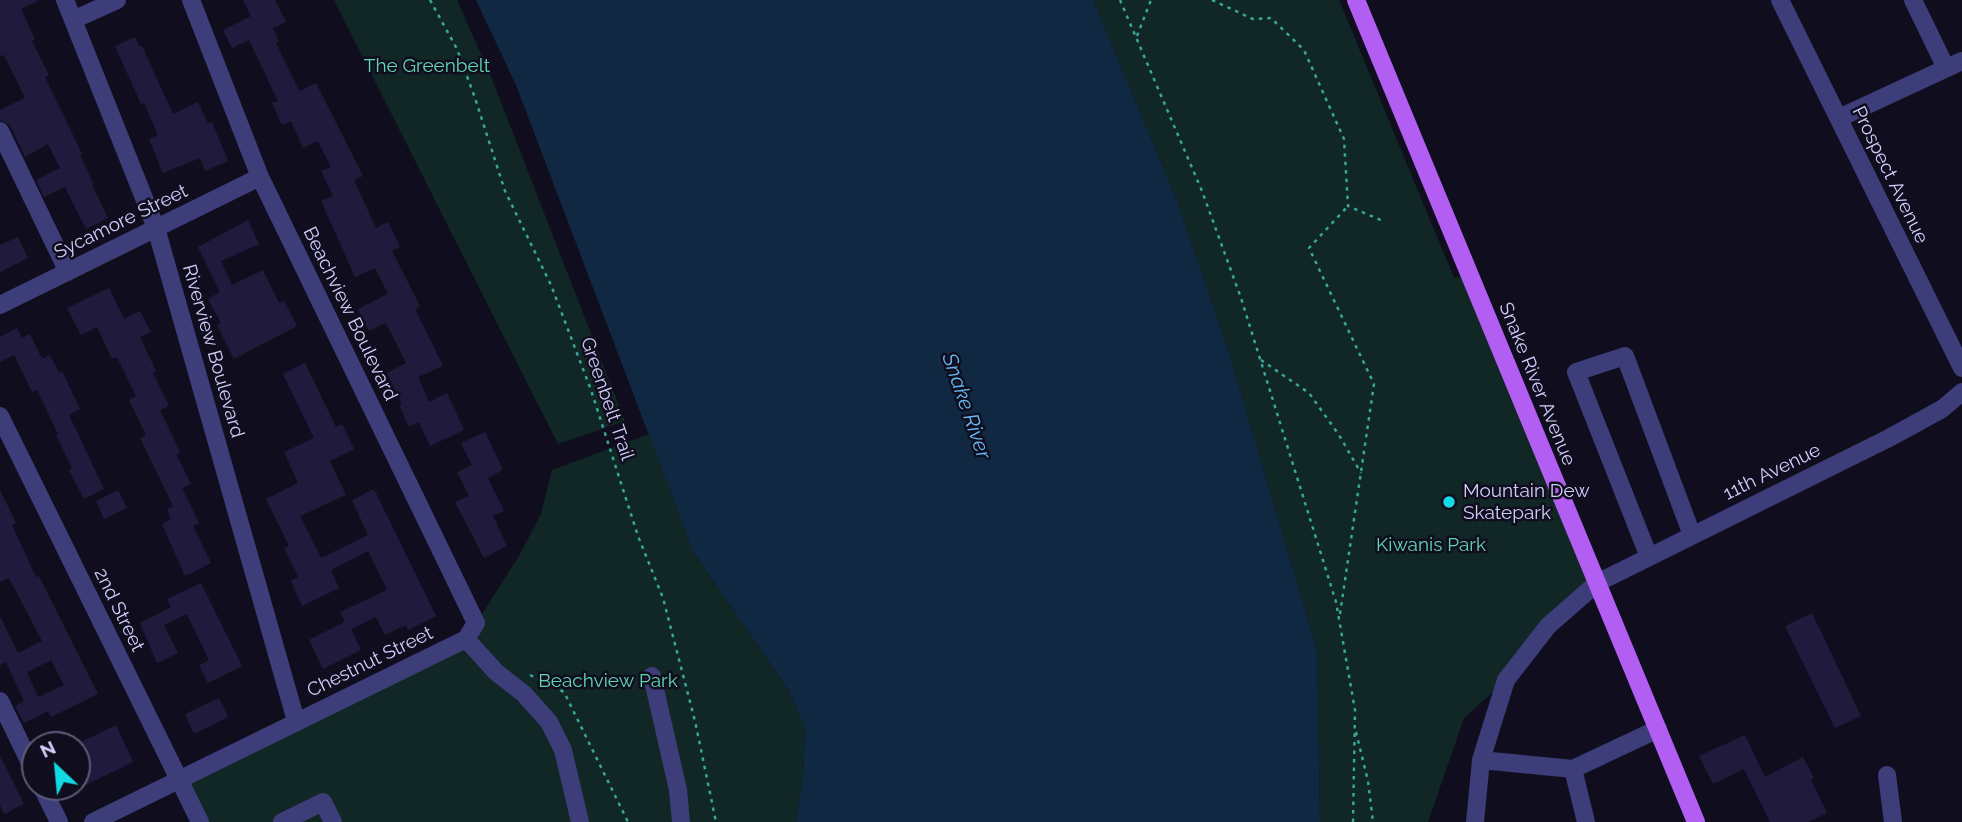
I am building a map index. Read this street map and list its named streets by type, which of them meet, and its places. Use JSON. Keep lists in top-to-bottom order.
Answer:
{
  "streets": {
    "main road": ["Snake River Avenue"],
    "street": [
      "Prospect Avenue",
      "Sycamore Street",
      "Beachview Boulevard",
      "Riverview Boulevard",
      "11th Avenue",
      "2nd Street",
      "Chestnut Street"
    ],
    "path": ["Greenbelt Trail"]
  },
  "crossings": [
    ["Sycamore Street", "Beachview Boulevard"],
    ["Sycamore Street", "Riverview Boulevard"],
    ["Beachview Boulevard", "Chestnut Street"],
    ["Riverview Boulevard", "Chestnut Street"],
    ["Snake River Avenue", "11th Avenue"],
    ["2nd Street", "Chestnut Street"]
  ],
  "water": ["Snake River"],
  "parks": ["The Greenbelt", "Kiwanis Park", "Beachview Park"],
  "places": ["Mountain Dew Skatepark"],
  "north": "top left"
}
